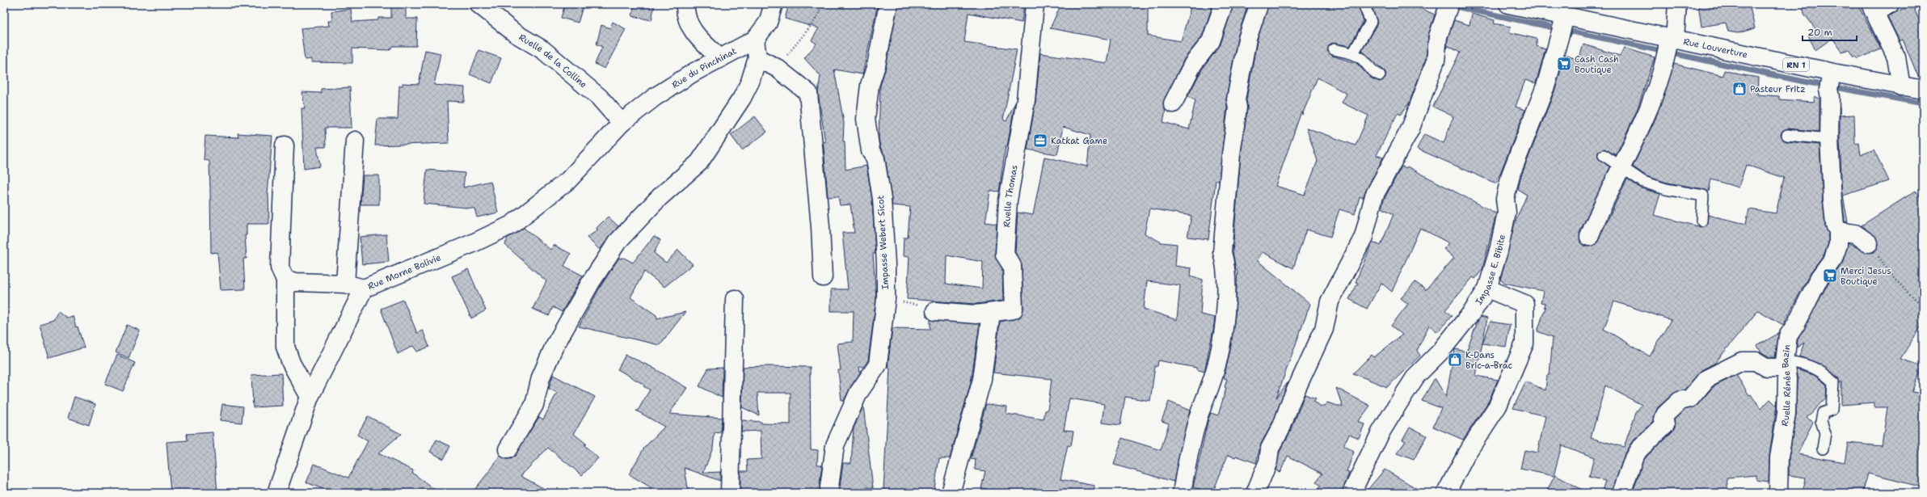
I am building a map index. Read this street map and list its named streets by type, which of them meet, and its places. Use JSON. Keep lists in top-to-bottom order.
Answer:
{
  "streets": {
    "street": [
      "Rue Louverture",
      "Ruelle de la Colline",
      "RN 1",
      "Rue du Pinchinat",
      "Ruelle Thomas",
      "Impasse Webert Sicot",
      "Impasse E. Bibite",
      "Rue Morne Bolivie",
      "Ruelle Rénée Bazin"
    ]
  },
  "crossings": [
    ["Rue Louverture", "Impasse E. Bibite"],
    ["Rue Louverture", "Ruelle Rénée Bazin"],
    ["Ruelle de la Colline", "Rue du Pinchinat"],
    ["Ruelle de la Colline", "Rue Morne Bolivie"],
    ["Rue du Pinchinat", "Rue Morne Bolivie"]
  ],
  "places": {
    "supermarket": ["Cash Cash Boutique", "Merci Jesus Boutique"],
    "shop": ["Pasteur Fritz", "K-Dans Bric-a-Brac"],
    "office": ["Katkat Game"]
  },
  "scale_bar": "20 m"
}
